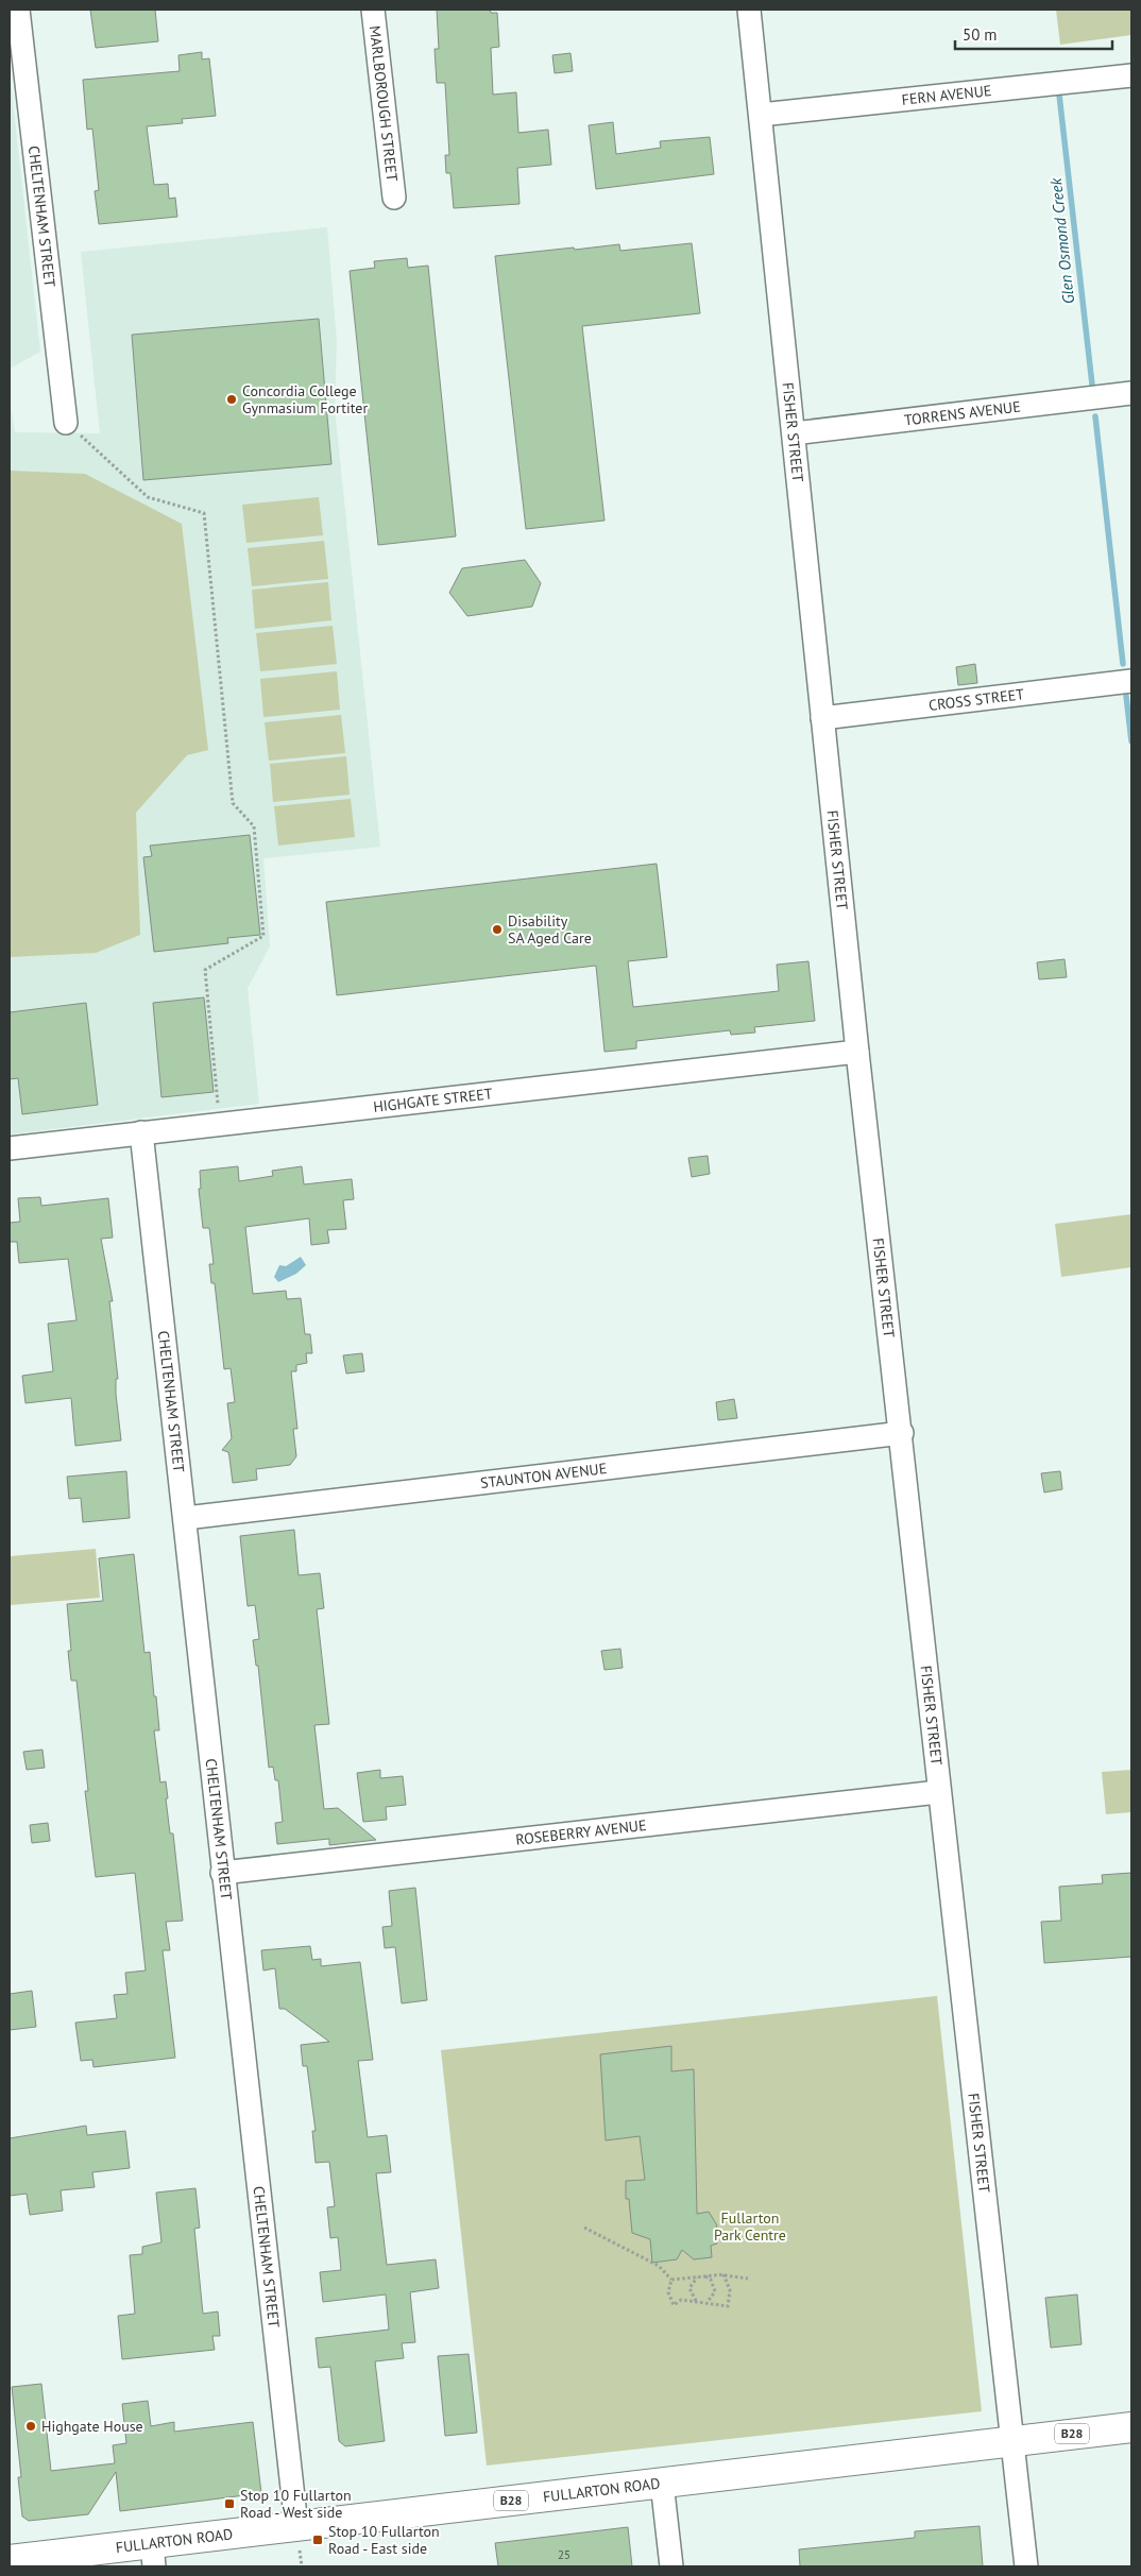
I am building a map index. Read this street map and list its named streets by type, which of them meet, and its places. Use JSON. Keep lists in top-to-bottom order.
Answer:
{
  "streets": {
    "main road": ["B28", "FULLARTON ROAD"],
    "street": [
      "FERN AVENUE",
      "MARLBOROUGH STREET",
      "CHELTENHAM STREET",
      "TORRENS AVENUE",
      "FISHER STREET",
      "CROSS STREET",
      "HIGHGATE STREET",
      "STAUNTON AVENUE",
      "ROSEBERRY AVENUE"
    ]
  },
  "crossings": [
    ["FERN AVENUE", "FISHER STREET"],
    ["CHELTENHAM STREET", "HIGHGATE STREET"],
    ["CHELTENHAM STREET", "STAUNTON AVENUE"],
    ["CHELTENHAM STREET", "ROSEBERRY AVENUE"],
    ["CHELTENHAM STREET", "FULLARTON ROAD"],
    ["TORRENS AVENUE", "FISHER STREET"],
    ["FISHER STREET", "CROSS STREET"],
    ["FISHER STREET", "HIGHGATE STREET"],
    ["FISHER STREET", "STAUNTON AVENUE"],
    ["FISHER STREET", "ROSEBERRY AVENUE"],
    ["FISHER STREET", "FULLARTON ROAD"]
  ],
  "water": ["Glen Osmond Creek"],
  "parks": ["Fullarton Park Centre"],
  "places": {
    "other": ["Concordia College Gynmasium Fortiter", "Disability SA Aged Care", "Highgate House"],
    "transit": ["Stop 10 Fullarton Road - West side", "Stop 10 Fullarton Road - East side"]
  },
  "house_numbers": ["25"],
  "scale_bar": "50 m"
}
